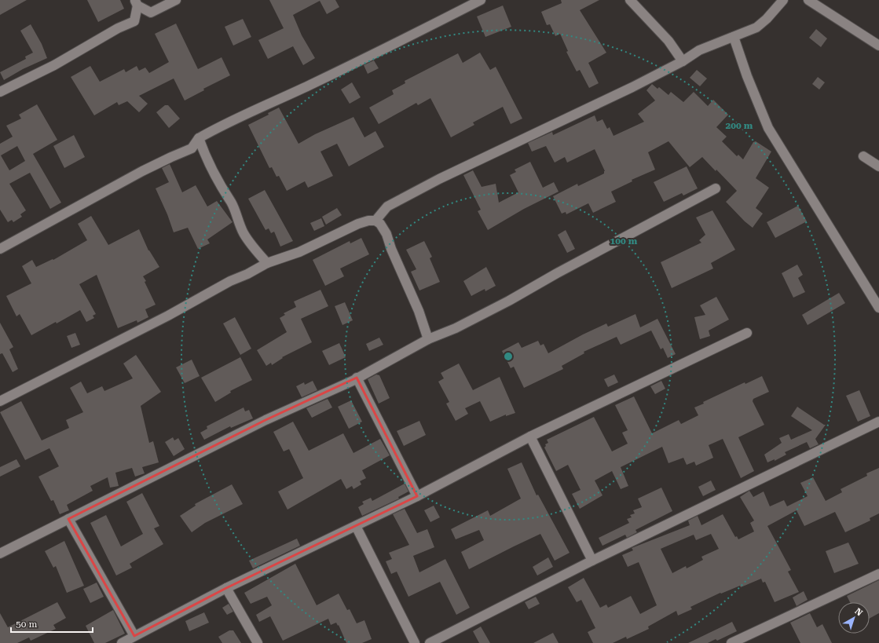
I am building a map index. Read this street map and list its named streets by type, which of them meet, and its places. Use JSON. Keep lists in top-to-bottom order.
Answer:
{
  "scale_bar": "50 m",
  "north": "top right",
  "rings": ["200 m", "100 m"]
}
